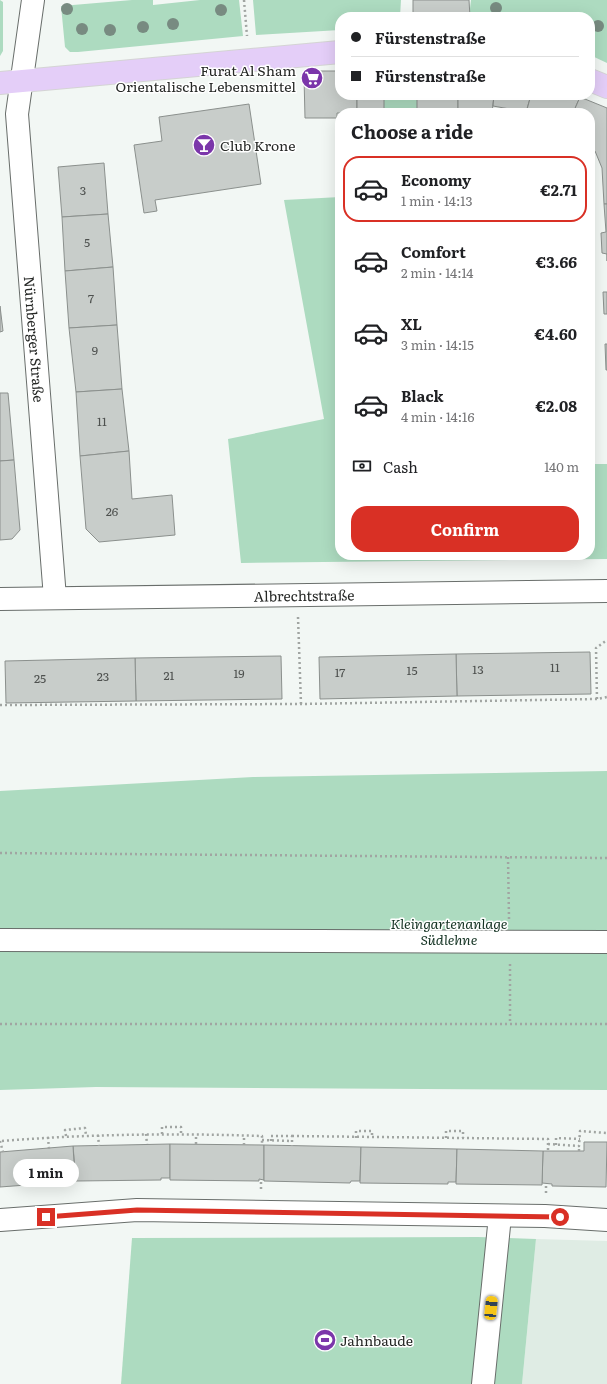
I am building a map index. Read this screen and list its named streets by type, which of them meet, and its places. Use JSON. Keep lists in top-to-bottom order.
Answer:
{
  "streets": {
    "street": ["Nürnberger Straße", "Albrechtstraße"]
  },
  "crossings": [
    ["Nürnberger Straße", "Albrechtstraße"]
  ],
  "parks": ["Kleingartenanlage Südlehne"],
  "places": {
    "supermarket": ["Furat Al Sham Orientalische Lebensmittel"],
    "bar": ["Club Krone"],
    "sports": ["Jahnbaude"]
  },
  "house_numbers": [
    "3",
    "5",
    "7",
    "9",
    "11",
    "26",
    "11",
    "13",
    "15",
    "17",
    "19",
    "21",
    "23",
    "25"
  ],
  "page": {
    "banner": ["Fürstenstraße", "Fürstenstraße"],
    "heading": "Choose a ride",
    "list": [
      {
        "name": "Economy",
        "note": "1 min · 14:13",
        "value": "€2.71"
      },
      {
        "name": "Comfort",
        "note": "2 min · 14:14",
        "value": "€3.66"
      },
      {
        "name": "XL",
        "note": "3 min · 14:15",
        "value": "€4.60"
      },
      {
        "name": "Black",
        "note": "4 min · 14:16",
        "value": "€2.08"
      }
    ],
    "pay": ["Cash", "140 m"],
    "buttons": "Confirm",
    "bubble": "1 min"
  }
}
